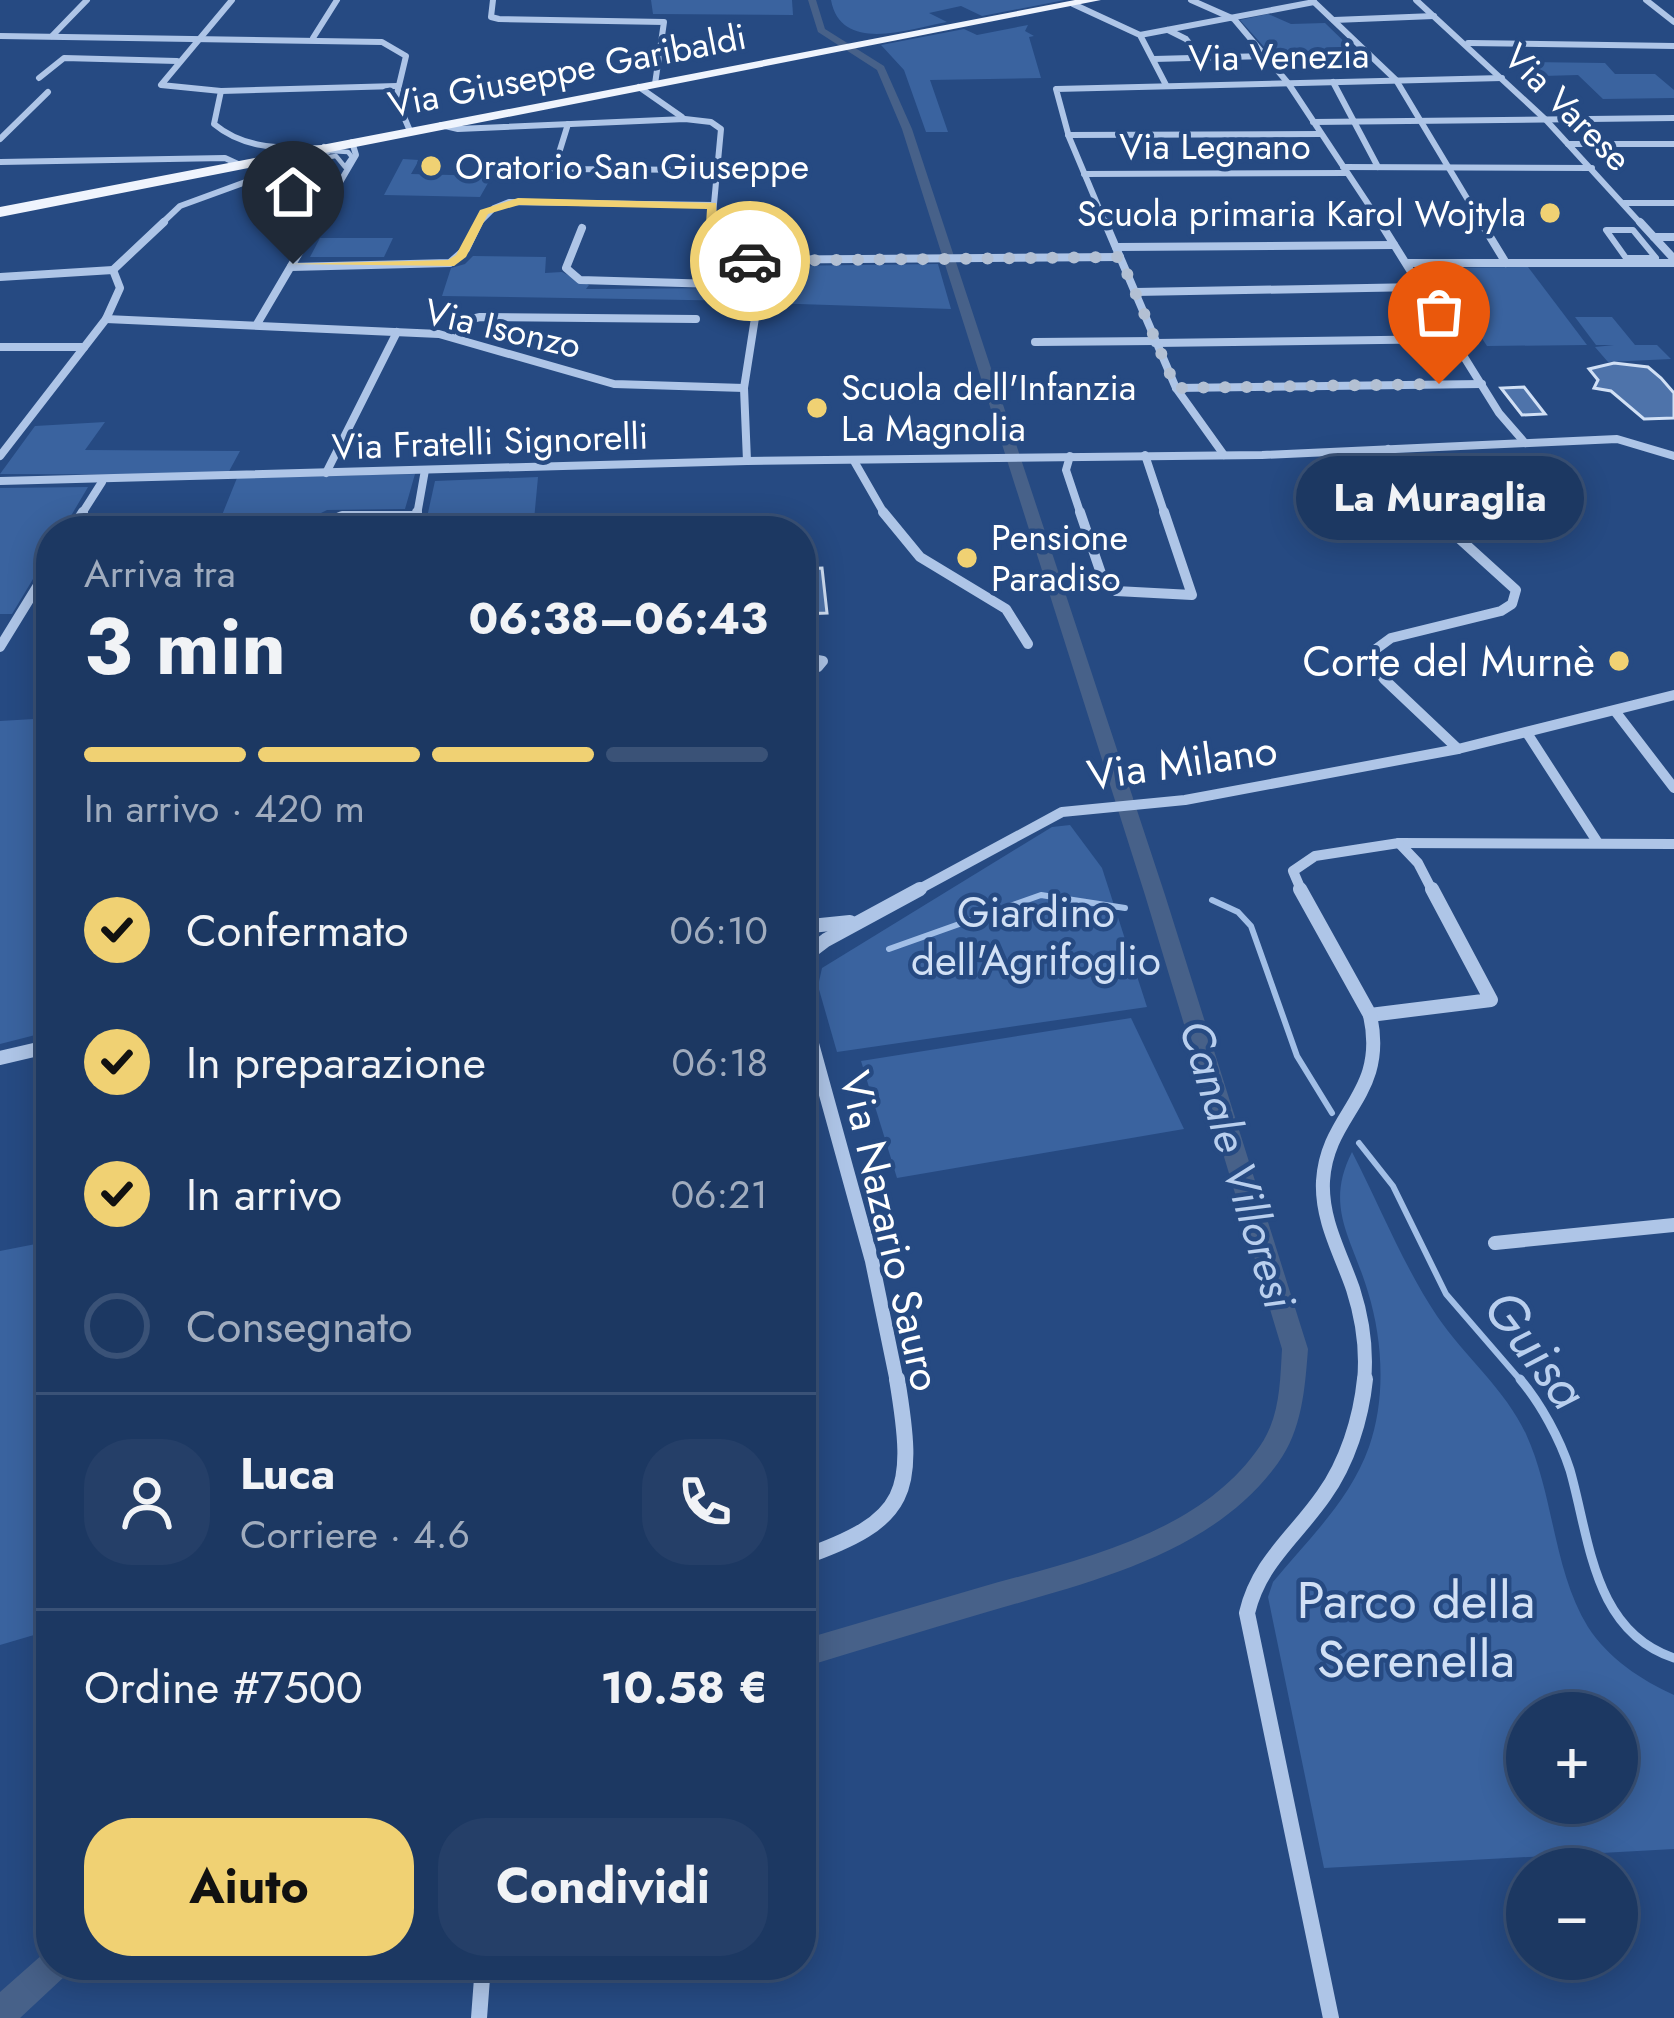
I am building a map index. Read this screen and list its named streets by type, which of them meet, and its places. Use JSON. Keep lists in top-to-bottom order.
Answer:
{
  "streets": {
    "main road": ["Via Giuseppe Garibaldi"],
    "street": [
      "Via Venezia",
      "Via Varese",
      "Via Legnano",
      "Via Isonzo",
      "Via Fratelli Signorelli",
      "Via Milano",
      "Via Nazario Sauro"
    ]
  },
  "crossings": [
    ["Via Venezia", "Via Varese"],
    ["Via Varese", "Via Legnano"]
  ],
  "water": ["Canale Villoresi", "Guisa"],
  "parks": ["Giardino dell'Agrifoglio", "Parco della Serenella"],
  "places": [
    "Oratorio San Giuseppe",
    "Scuola primaria Karol Wojtyla",
    "La Muraglia",
    "Scuola dell'Infanzia La Magnolia",
    "Pensione Paradiso",
    "Corte del Murnè"
  ],
  "page": {
    "bubble": "La Muraglia",
    "heading": ["3 min", "Arriva tra", "06:38–06:43"],
    "panel": [
      "Luca",
      "Corriere · 4.6",
      "Ordine #7500",
      "10.58 €"
    ],
    "bar": "In arrivo · 420 m",
    "list": [
      ["Confermato", "06:10"],
      ["In preparazione", "06:18"],
      ["In arrivo", "06:21"],
      "Consegnato"
    ],
    "map_buttons": ["+", "−"],
    "buttons": ["Aiuto", "Condividi"]
  }
}
